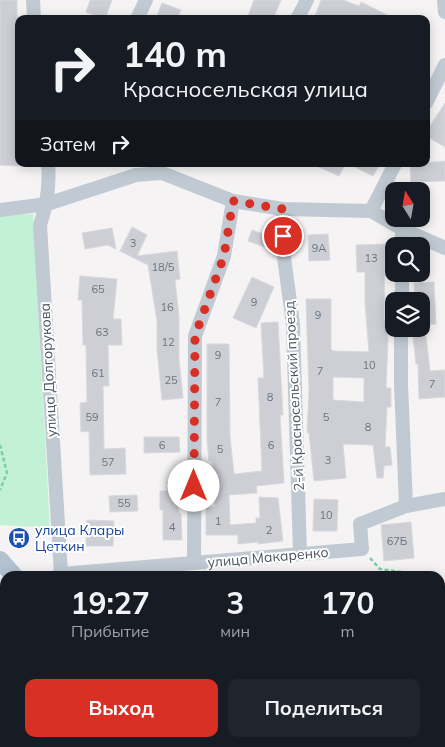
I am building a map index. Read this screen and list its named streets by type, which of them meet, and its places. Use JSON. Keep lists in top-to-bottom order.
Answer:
{
  "streets": {
    "street": ["улица Долгорукова", "2-й Красносельский проезд", "улица Макаренко"]
  },
  "crossings": [
    ["2-й Красносельский проезд", "улица Макаренко"]
  ],
  "places": {
    "bus stop": ["улица Клары Цеткин"]
  },
  "house_numbers": [
    "3",
    "9А",
    "13",
    "18/5",
    "65",
    "9",
    "16",
    "9",
    "63",
    "12",
    "9",
    "10",
    "7",
    "61",
    "25",
    "7",
    "8",
    "7",
    "59",
    "5",
    "8",
    "6",
    "6",
    "5",
    "3",
    "57",
    "55",
    "10",
    "1",
    "4",
    "2",
    "67Б"
  ],
  "north": "top",
  "page": {
    "turn": ["140 m", "Красносельская улица"],
    "then": "Затем",
    "eta": [
      "19:27",
      "Прибытие",
      "3",
      "мин",
      "170",
      "m"
    ],
    "buttons": ["Выход", "Поделиться"]
  }
}
